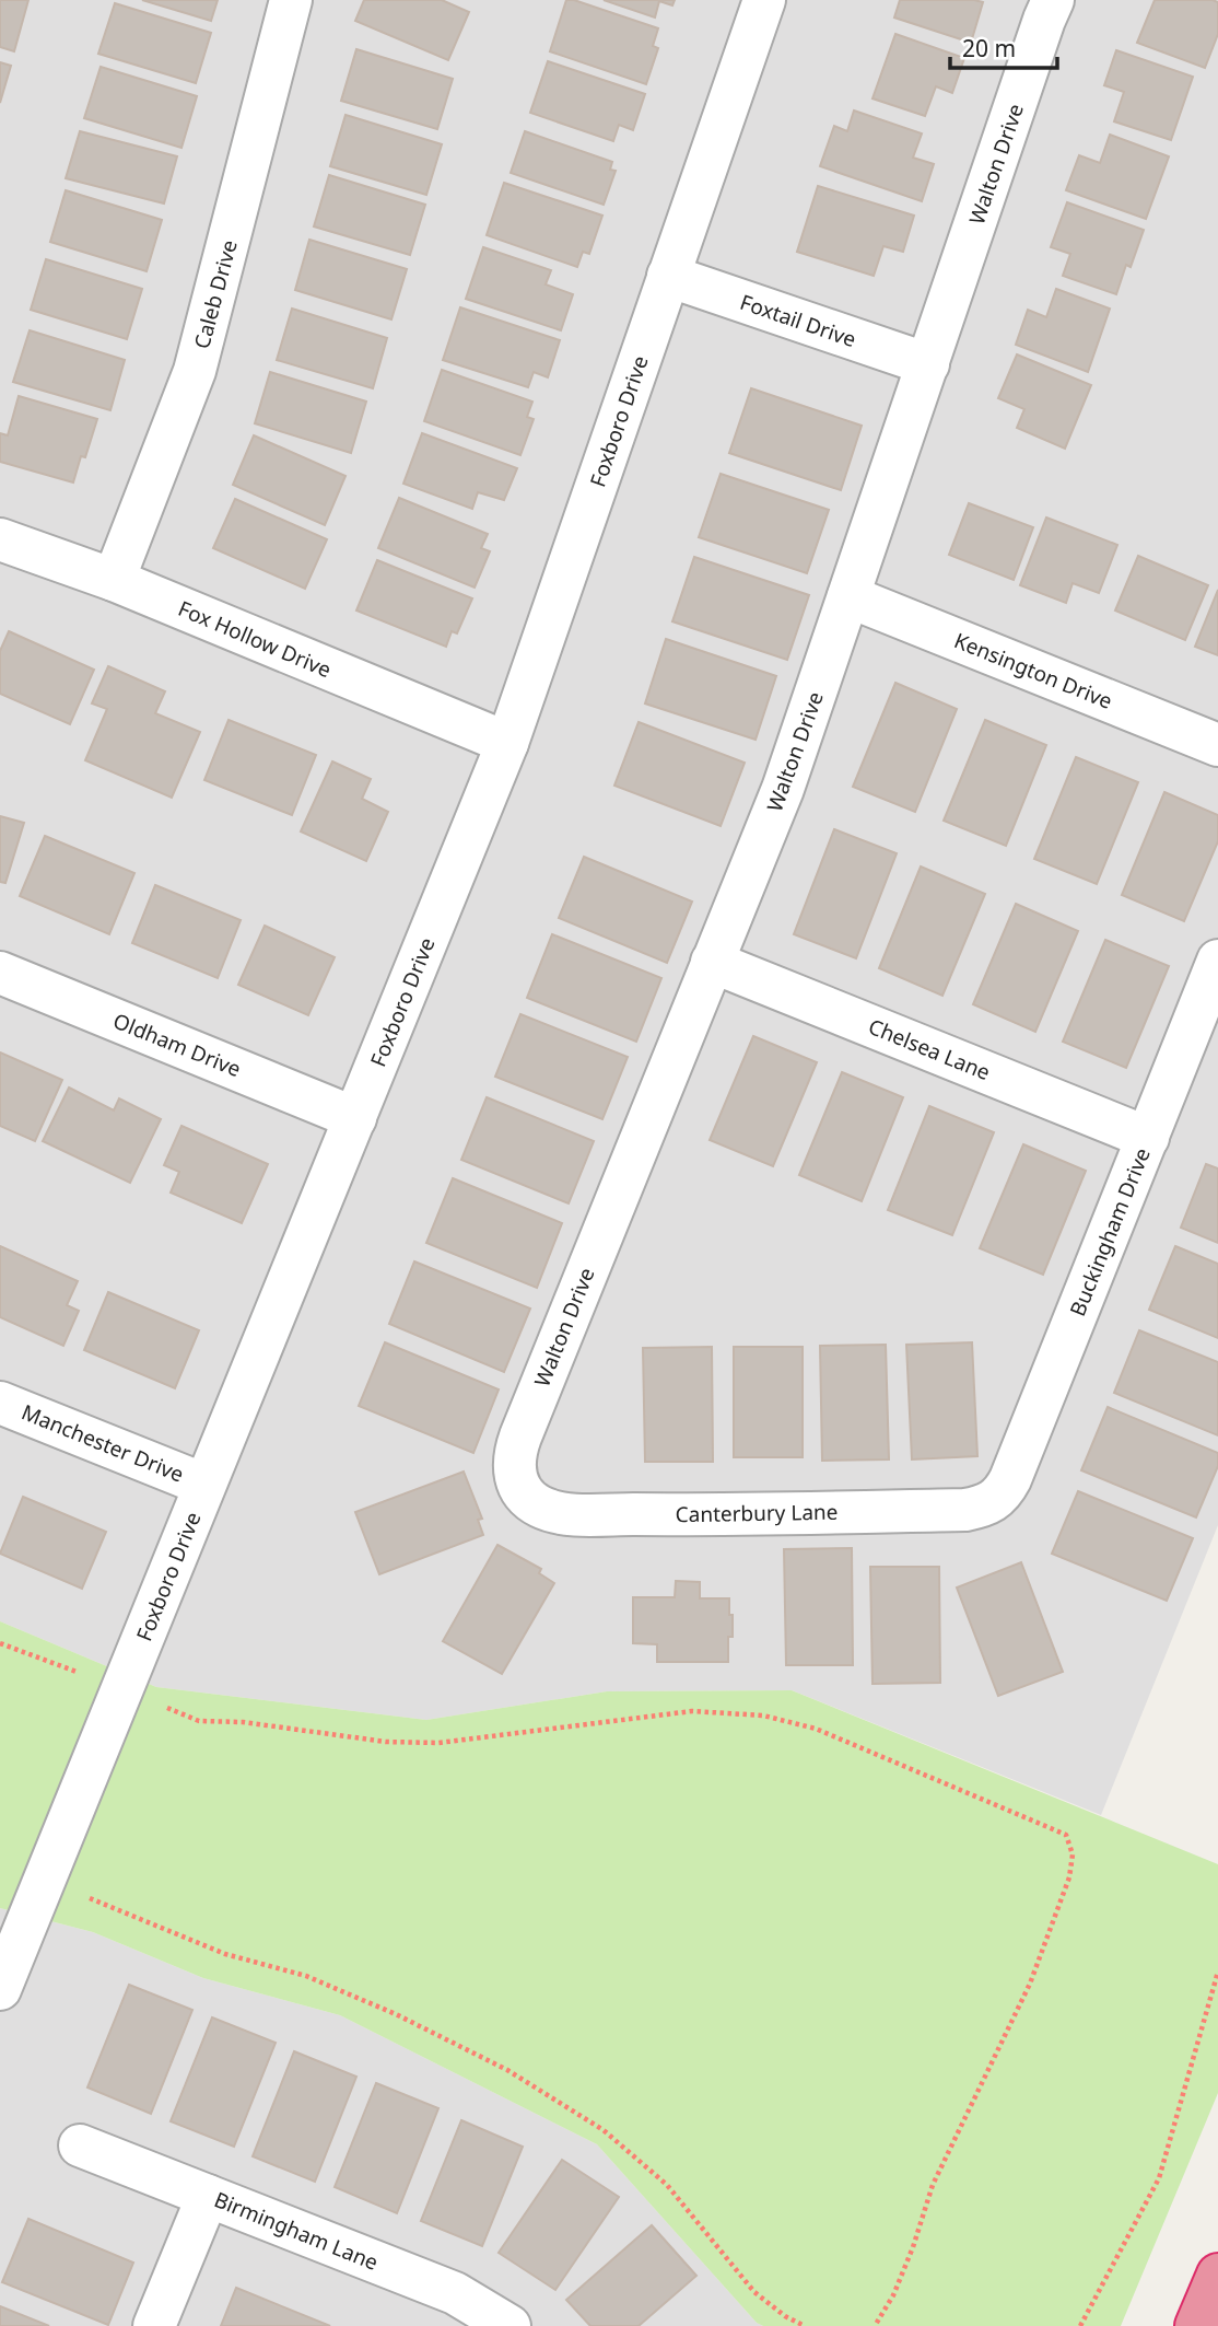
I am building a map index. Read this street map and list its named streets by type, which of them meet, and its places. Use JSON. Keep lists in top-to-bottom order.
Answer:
{
  "streets": {
    "street": [
      "Walton Drive",
      "Caleb Drive",
      "Foxtail Drive",
      "Foxboro Drive",
      "Fox Hollow Drive",
      "Kensington Drive",
      "Oldham Drive",
      "Chelsea Lane",
      "Buckingham Drive",
      "Manchester Drive",
      "Canterbury Lane",
      "Birmingham Lane"
    ]
  },
  "crossings": [
    ["Walton Drive", "Foxtail Drive"],
    ["Walton Drive", "Kensington Drive"],
    ["Walton Drive", "Chelsea Lane"],
    ["Walton Drive", "Canterbury Lane"],
    ["Caleb Drive", "Fox Hollow Drive"],
    ["Foxtail Drive", "Foxboro Drive"],
    ["Foxboro Drive", "Fox Hollow Drive"],
    ["Foxboro Drive", "Oldham Drive"],
    ["Foxboro Drive", "Manchester Drive"],
    ["Chelsea Lane", "Buckingham Drive"],
    ["Buckingham Drive", "Canterbury Lane"]
  ],
  "scale_bar": "20 m"
}
